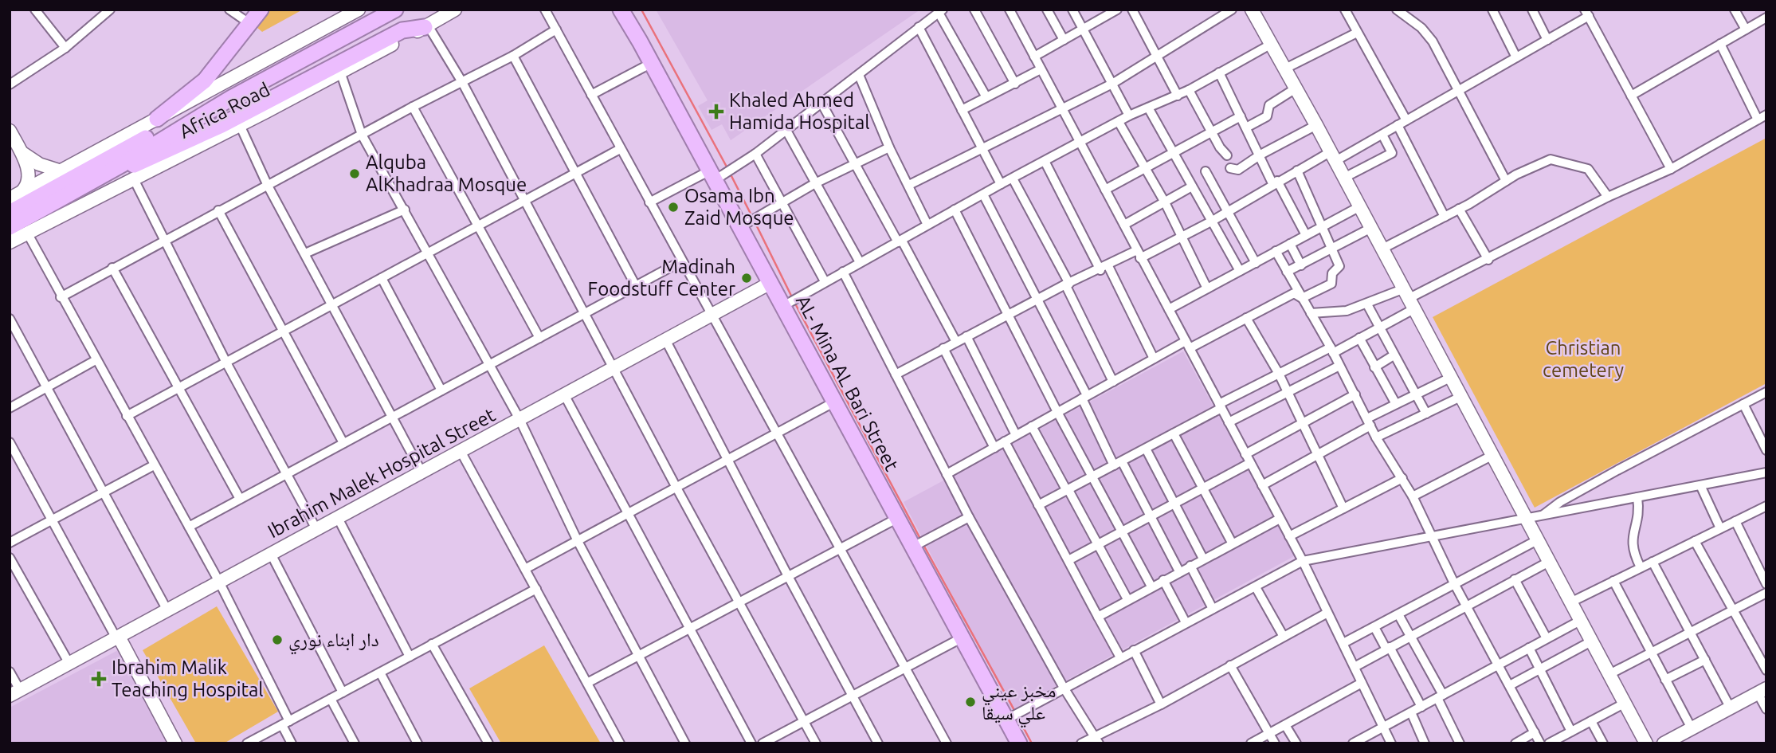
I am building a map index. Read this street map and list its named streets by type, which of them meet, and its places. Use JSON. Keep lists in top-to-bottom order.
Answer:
{
  "streets": {
    "highway": ["Africa Road", "AL- Mina AL Bari Street"],
    "street": ["Ibrahim Malek Hospital Street"]
  },
  "crossings": [
    ["AL- Mina AL Bari Street", "Ibrahim Malek Hospital Street"]
  ],
  "parks": ["Christian cemetery"],
  "places": {
    "health": ["Khaled Ahmed Hamida Hospital", "Ibrahim Malik Teaching Hospital"],
    "other": [
      "Alquba AlKhadraa Mosque",
      "Osama Ibn Zaid Mosque",
      "Madinah Foodstuff Center",
      "دار ابناء نوري",
      "مخبز عيني علي سيقا"
    ]
  }
}
